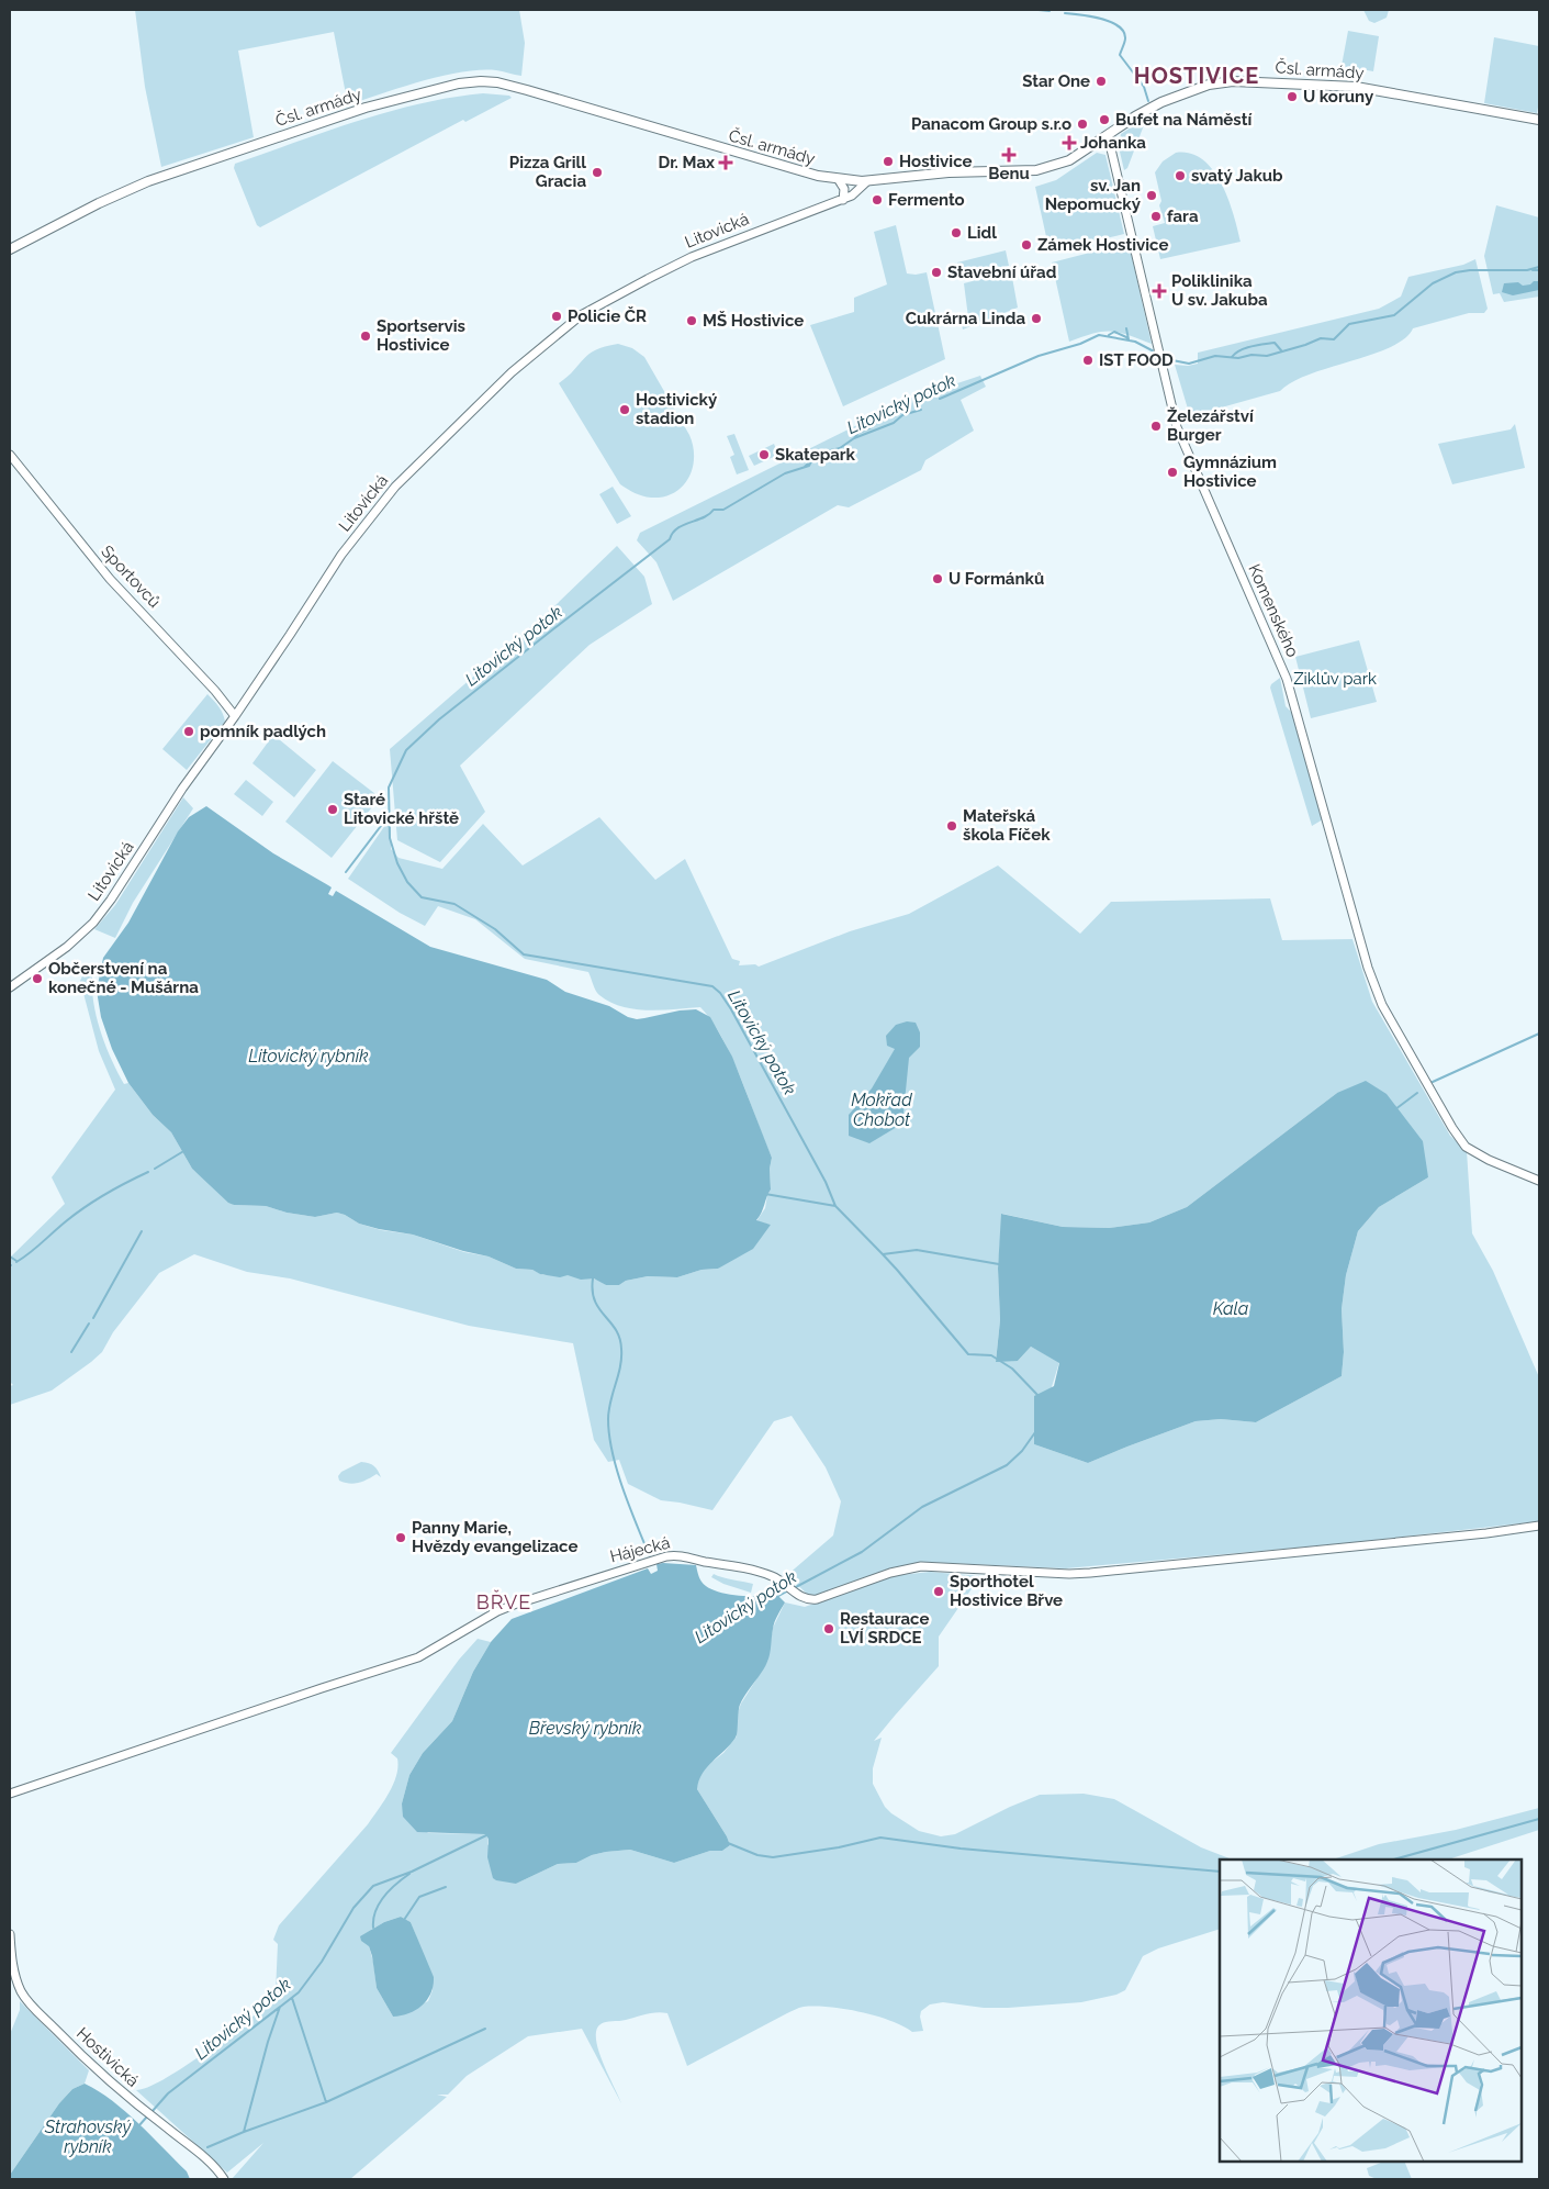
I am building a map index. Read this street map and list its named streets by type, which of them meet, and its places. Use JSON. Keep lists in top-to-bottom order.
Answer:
{
  "streets": {
    "main road": ["Čsl. armády"],
    "street": [
      "Litovická",
      "Sportovců",
      "Komenského",
      "Hájecká",
      "Hostivická"
    ]
  },
  "crossings": [
    ["Čsl. armády", "Litovická"],
    ["Čsl. armády", "Komenského"],
    ["Litovická", "Sportovců"]
  ],
  "districts": ["HOSTIVICE", "BŘVE"],
  "water": [
    "Litovický potok",
    "Litovický rybník",
    "Mokřad Chobot",
    "Kala",
    "Břevský rybník",
    "Strahovský rybník"
  ],
  "parks": ["Ziklův park"],
  "places": {
    "other": [
      "Star One",
      "U koruny",
      "Bufet na Náměstí",
      "Panacom Group s.r.o",
      "Hostivice",
      "Pizza Grill Gracia",
      "svatý Jakub",
      "sv. Jan Nepomucký",
      "Fermento",
      "fara",
      "Lidl",
      "Zámek Hostivice",
      "Stavební úřad",
      "Policie ČR",
      "Cukrárna Linda",
      "MŠ Hostivice",
      "Sportservis Hostivice",
      "IST FOOD",
      "Hostivický stadion",
      "Železářství Burger",
      "Skatepark",
      "Gymnázium Hostivice",
      "U Formánků",
      "pomník padlých",
      "Staré Litovické hřště",
      "Mateřská škola Fíček",
      "Občerstvení na konečné - Mušárna",
      "Panny Marie, Hvězdy evangelizace",
      "Sporthotel Hostivice Břve",
      "Restaurace LVÍ SRDCE"
    ],
    "health": [
      "Johanka",
      "Benu",
      "Dr. Max",
      "Poliklinika U sv. Jakuba"
    ]
  }
}
